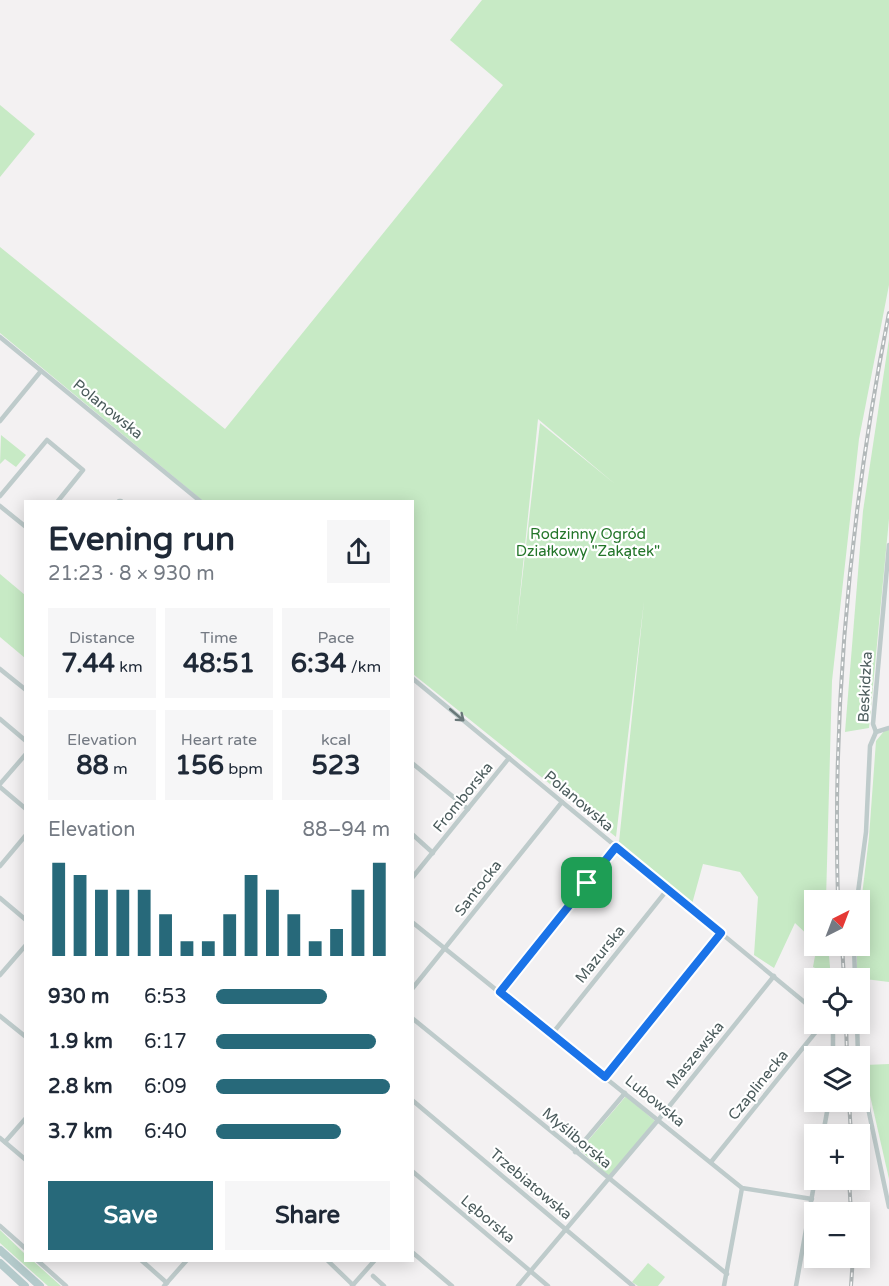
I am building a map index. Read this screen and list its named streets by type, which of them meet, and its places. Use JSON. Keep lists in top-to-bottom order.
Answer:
{
  "streets": {
    "street": [
      "Polanowska",
      "Beskidzka",
      "Fromborska",
      "Santocka",
      "Mazurska",
      "Maszewska",
      "Czaplinecka",
      "Lubowska",
      "Myśliborska",
      "Trzebiatowska",
      "Lęborska"
    ]
  },
  "crossings": [
    ["Polanowska", "Fromborska"],
    ["Polanowska", "Santocka"],
    ["Polanowska", "Mazurska"],
    ["Polanowska", "Maszewska"],
    ["Santocka", "Lubowska"],
    ["Mazurska", "Lubowska"],
    ["Maszewska", "Lubowska"],
    ["Maszewska", "Myśliborska"],
    ["Maszewska", "Trzebiatowska"],
    ["Maszewska", "Lęborska"],
    ["Czaplinecka", "Lubowska"]
  ],
  "parks": ["Rodzinny Ogród Działkowy \"Zakątek\""],
  "north": "top right",
  "page": {
    "heading": ["Evening run", "21:23 · 8 × 930 m"],
    "stats": [
      ["Distance", "7.44 km"],
      ["Time", "48:51"],
      ["Pace", "6:34 /km"],
      ["Elevation", "88 m"],
      ["Heart rate", "156 bpm"],
      ["kcal", "523"]
    ],
    "chart": ["Elevation", "88–94 m"],
    "map_buttons": ["+", "−"],
    "list": [
      {
        "name": "930 m",
        "note": "6:53"
      },
      {
        "name": "1.9 km",
        "note": "6:17"
      },
      {
        "name": "2.8 km",
        "note": "6:09"
      },
      {
        "name": "3.7 km",
        "note": "6:40"
      }
    ],
    "buttons": ["Save", "Share"]
  }
}
